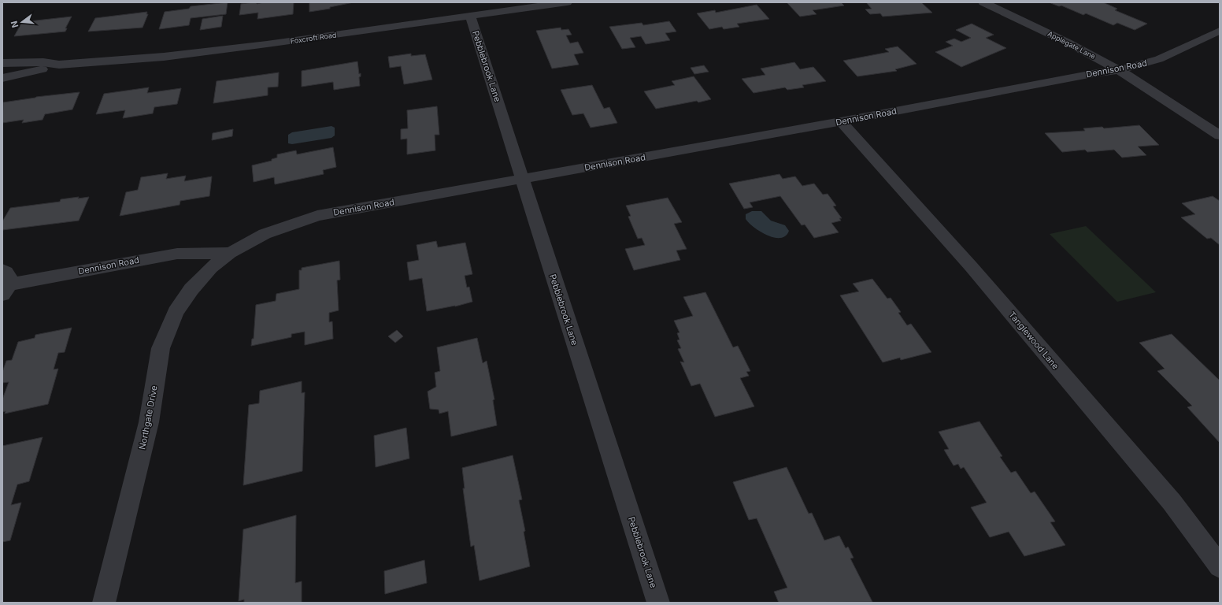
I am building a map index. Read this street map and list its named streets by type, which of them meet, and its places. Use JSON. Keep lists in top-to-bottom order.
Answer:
{
  "streets": {
    "street": [
      "Foxcroft Road",
      "Applegate Lane",
      "Pebblebrook Lane",
      "Dennison Road",
      "Tanglewood Lane",
      "Northgate Drive"
    ]
  },
  "crossings": [
    ["Foxcroft Road", "Pebblebrook Lane"],
    ["Applegate Lane", "Dennison Road"],
    ["Pebblebrook Lane", "Dennison Road"],
    ["Dennison Road", "Tanglewood Lane"],
    ["Dennison Road", "Northgate Drive"]
  ],
  "north": "left"
}
